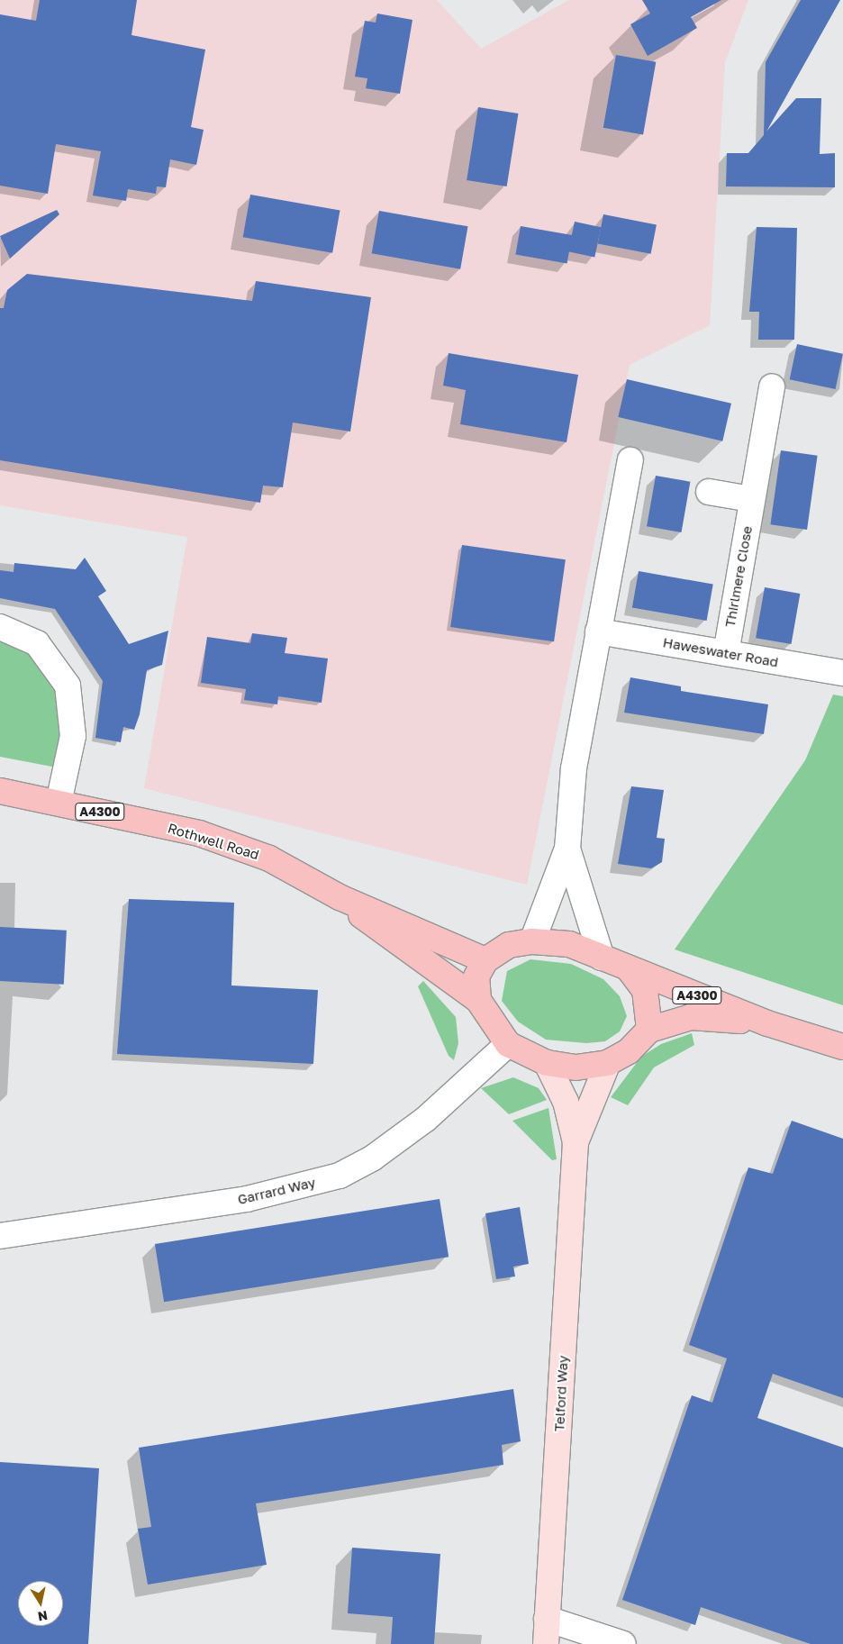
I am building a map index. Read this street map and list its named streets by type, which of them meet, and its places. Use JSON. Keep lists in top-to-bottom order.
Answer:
{
  "streets": {
    "main road": ["A4300", "Rothwell Road"],
    "street": [
      "Thirlmere Close",
      "Haweswater Road",
      "Garrard Way",
      "Telford Way"
    ]
  },
  "crossings": [
    ["Thirlmere Close", "Haweswater Road"],
    ["A4300", "Rothwell Road"],
    ["A4300", "Garrard Way"],
    ["A4300", "Telford Way"],
    ["Rothwell Road", "Garrard Way"],
    ["Rothwell Road", "Telford Way"],
    ["Garrard Way", "Telford Way"]
  ],
  "north": "bottom"
}
